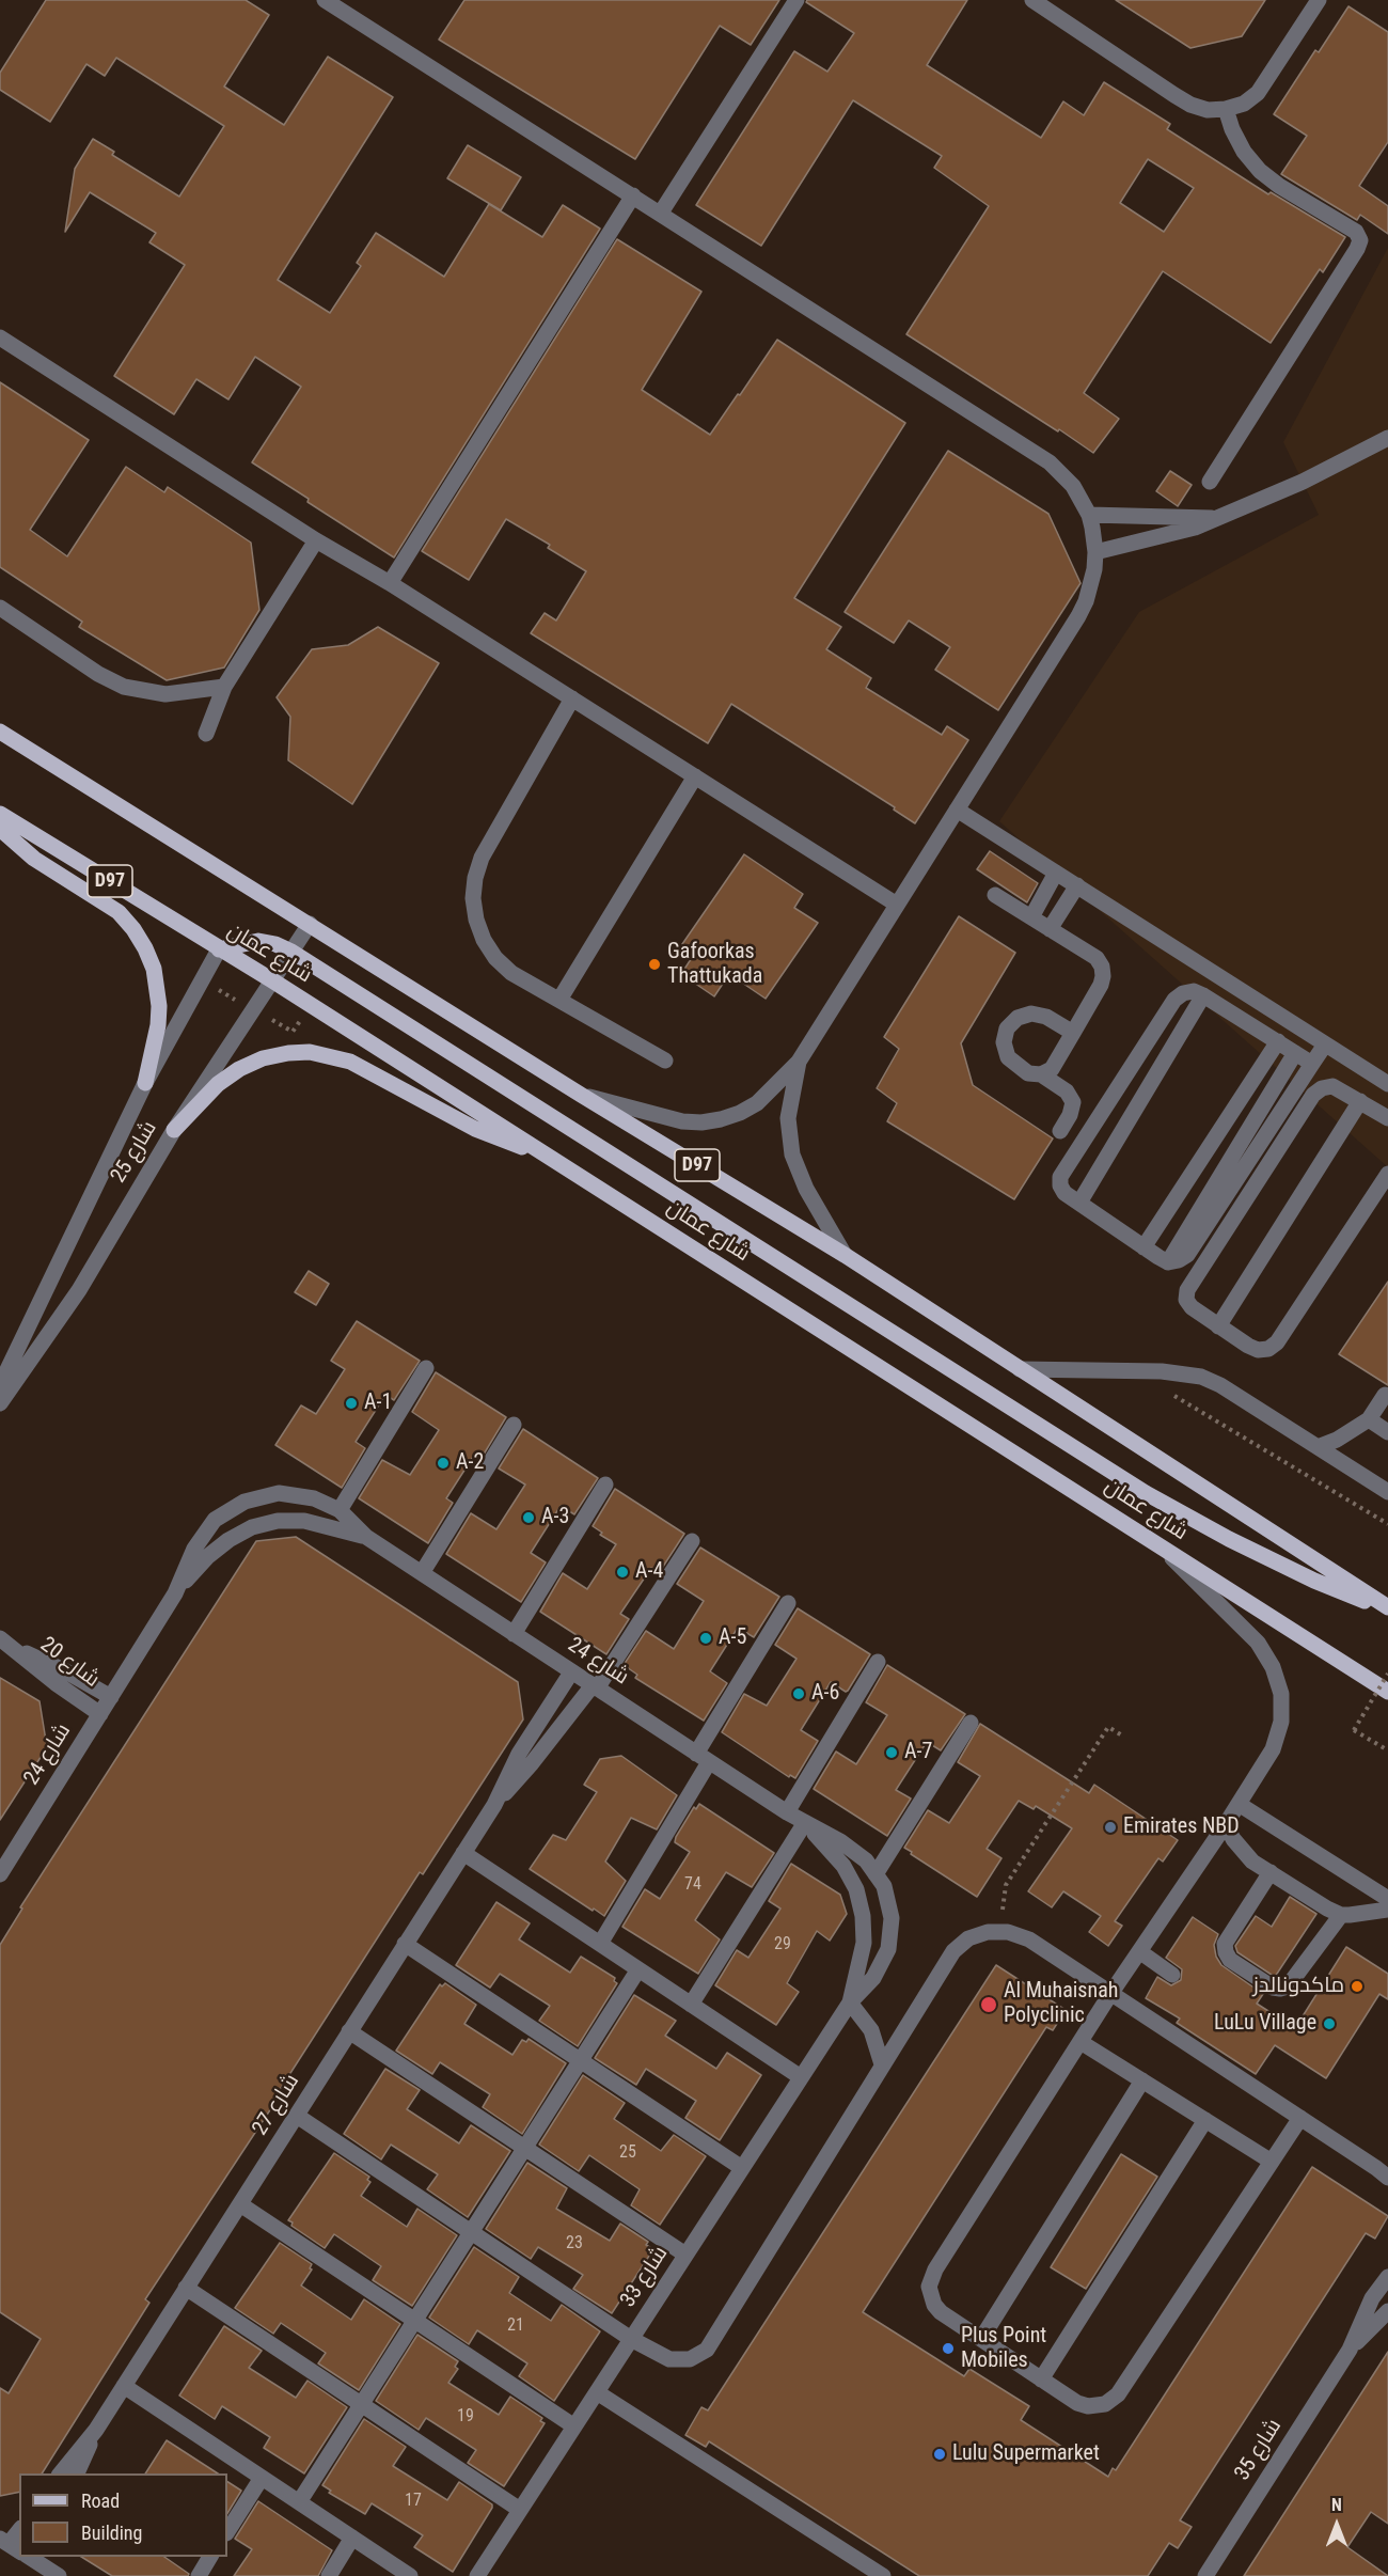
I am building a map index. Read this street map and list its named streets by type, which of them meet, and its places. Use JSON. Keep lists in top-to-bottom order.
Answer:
{
  "streets": {
    "main road": ["D97", "شارع عمان"],
    "street": [
      "شارع 25",
      "شارع 24",
      "شارع 20",
      "شارع 27",
      "شارع 33",
      "شارع 35"
    ]
  },
  "crossings": [
    ["D97", "شارع 25"],
    ["شارع عمان", "شارع 25"],
    ["شارع 24", "شارع 20"],
    ["شارع 24", "شارع 27"],
    ["شارع 24", "شارع 33"]
  ],
  "places": [
    "Gafoorkas Thattukada",
    "A-1",
    "A-2",
    "A-3",
    "A-4",
    "A-5",
    "A-6",
    "A-7",
    "Emirates NBD",
    "ماكدونالدز",
    "Al Muhaisnah Polyclinic",
    "LuLu Village",
    "Plus Point Mobiles",
    "Lulu Supermarket"
  ],
  "house_numbers": [
    "74",
    "29",
    "25",
    "23",
    "21",
    "19",
    "17"
  ],
  "legend": ["Road", "Building"],
  "north": "top"
}
